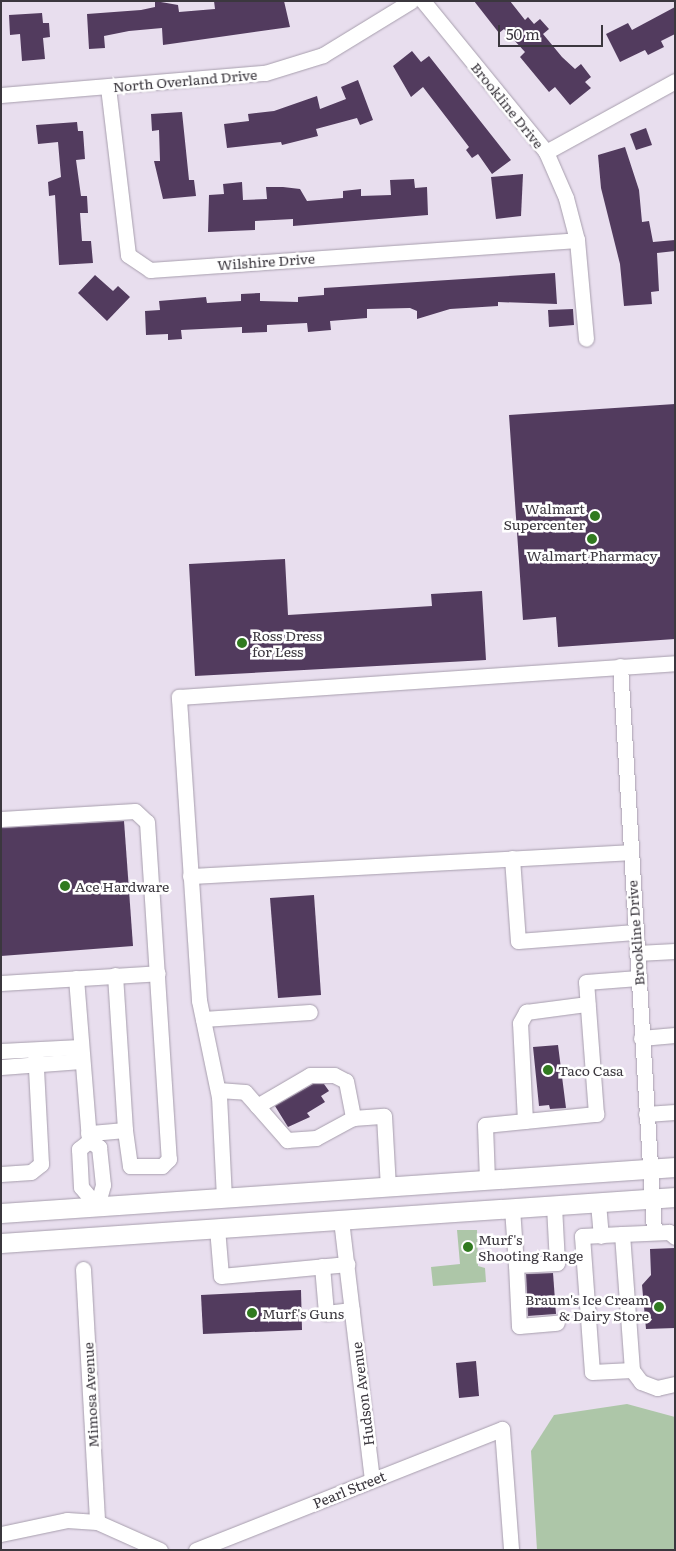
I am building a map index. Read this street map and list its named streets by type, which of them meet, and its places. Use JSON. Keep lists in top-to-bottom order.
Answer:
{
  "streets": {
    "street": [
      "North Overland Drive",
      "Brookline Drive",
      "Wilshire Drive",
      "Hudson Avenue",
      "Mimosa Avenue",
      "Pearl Street"
    ]
  },
  "crossings": [
    ["North Overland Drive", "Wilshire Drive"],
    ["Brookline Drive", "Wilshire Drive"],
    ["Hudson Avenue", "Pearl Street"]
  ],
  "places": [
    "Walmart Supercenter",
    "Walmart Pharmacy",
    "Ross Dress for Less",
    "Ace Hardware",
    "Taco Casa",
    "Murf's Shooting Range",
    "Braum's Ice Cream & Dairy Store",
    "Murf's Guns"
  ],
  "scale_bar": "50 m"
}
